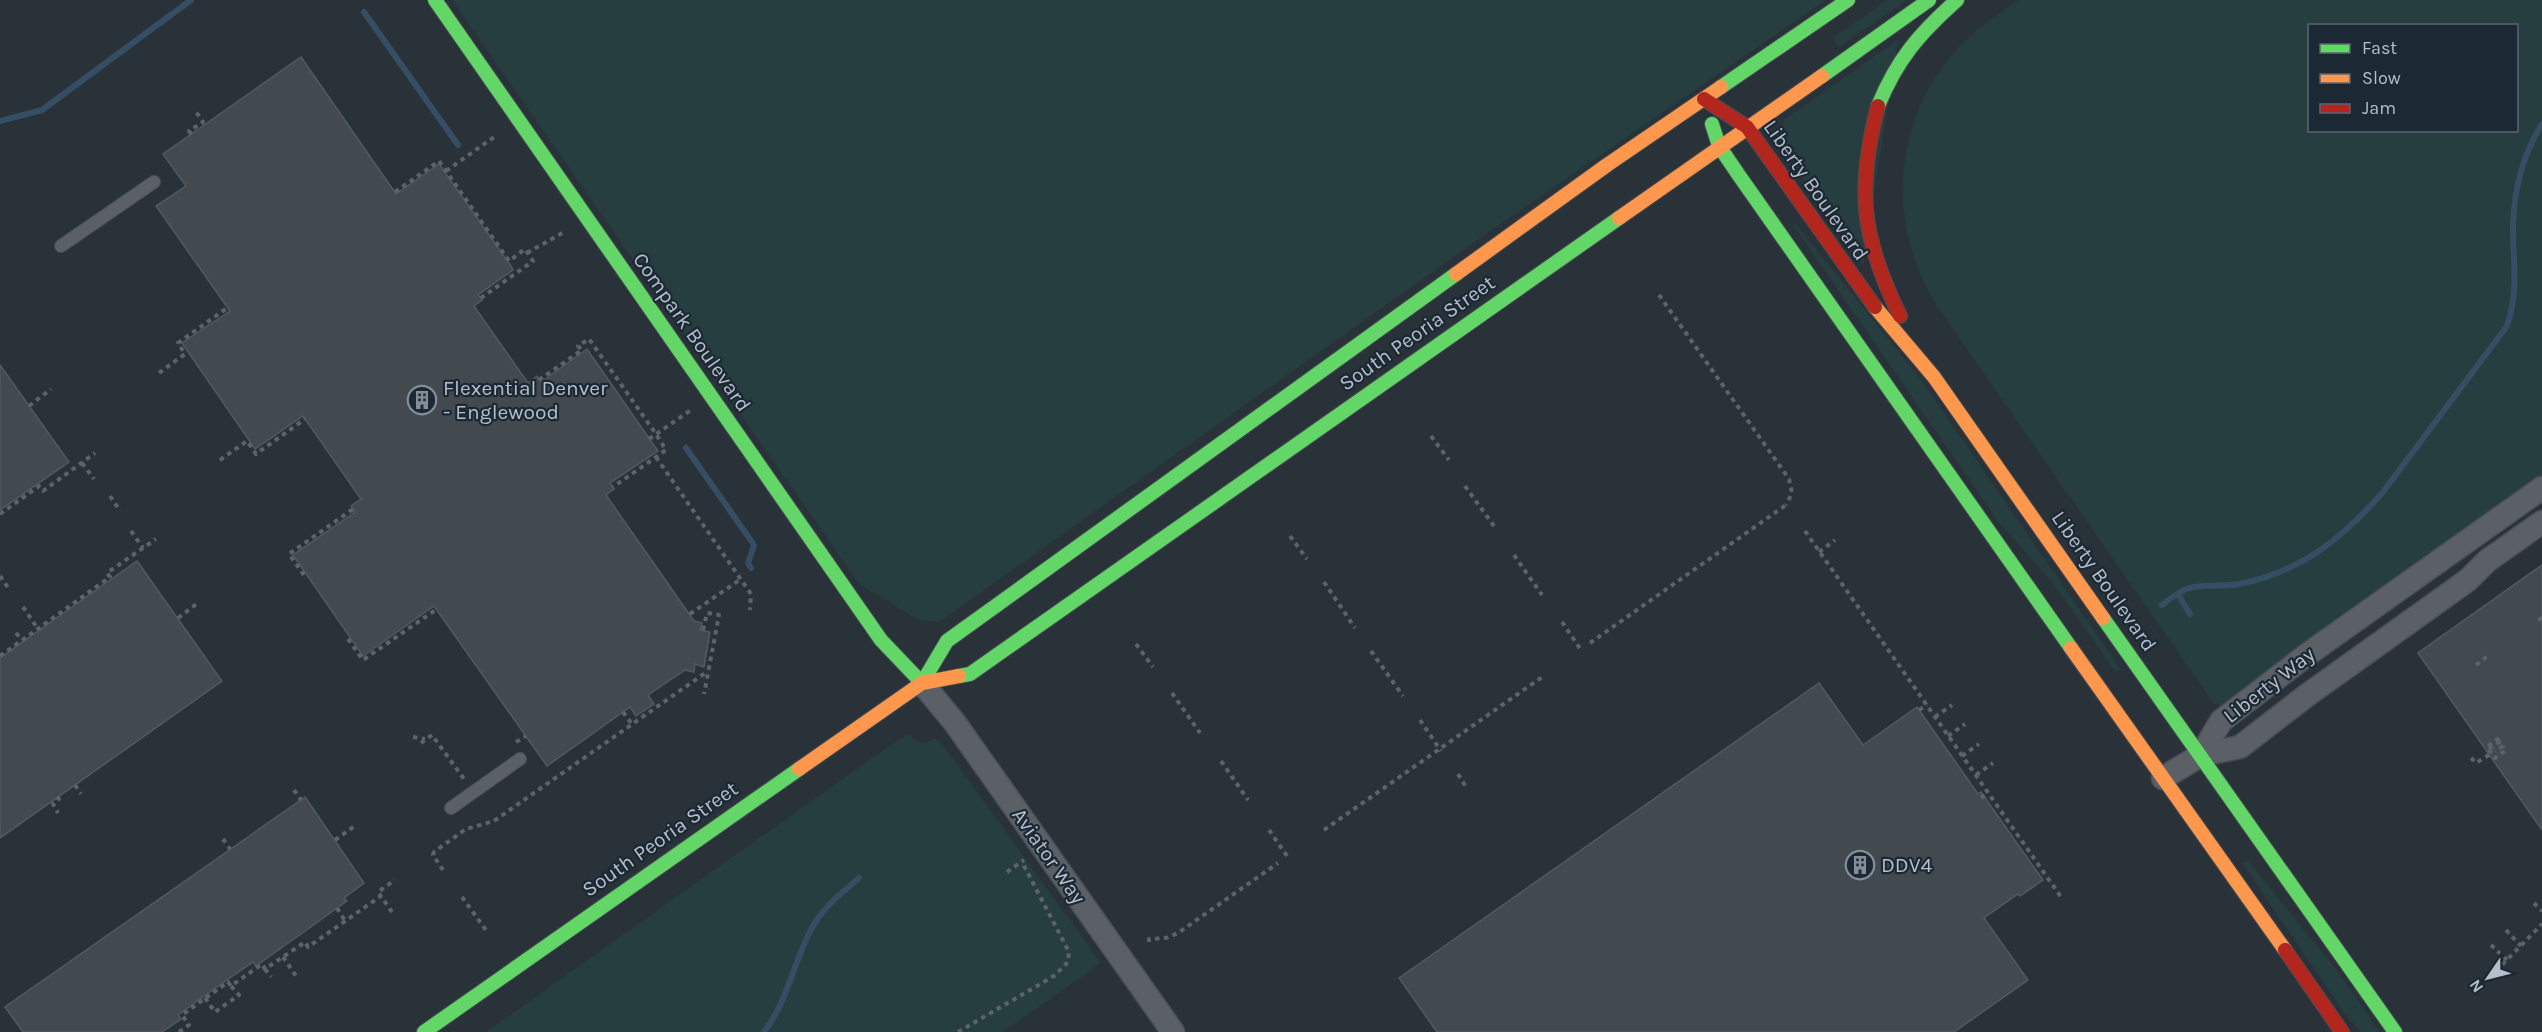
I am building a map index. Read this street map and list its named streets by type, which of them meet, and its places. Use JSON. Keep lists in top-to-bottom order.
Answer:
{
  "streets": {
    "main road": ["Liberty Boulevard", "Compark Boulevard", "South Peoria Street"],
    "street": ["Liberty Way", "Aviator Way"]
  },
  "crossings": [
    ["Liberty Boulevard", "South Peoria Street"],
    ["Liberty Boulevard", "Liberty Way"],
    ["Compark Boulevard", "South Peoria Street"],
    ["Compark Boulevard", "Aviator Way"],
    ["South Peoria Street", "Aviator Way"]
  ],
  "places": {
    "building": ["Flexential Denver - Englewood", "DDV4"]
  },
  "legend": ["Fast", "Slow", "Jam"],
  "north": "bottom left"
}
